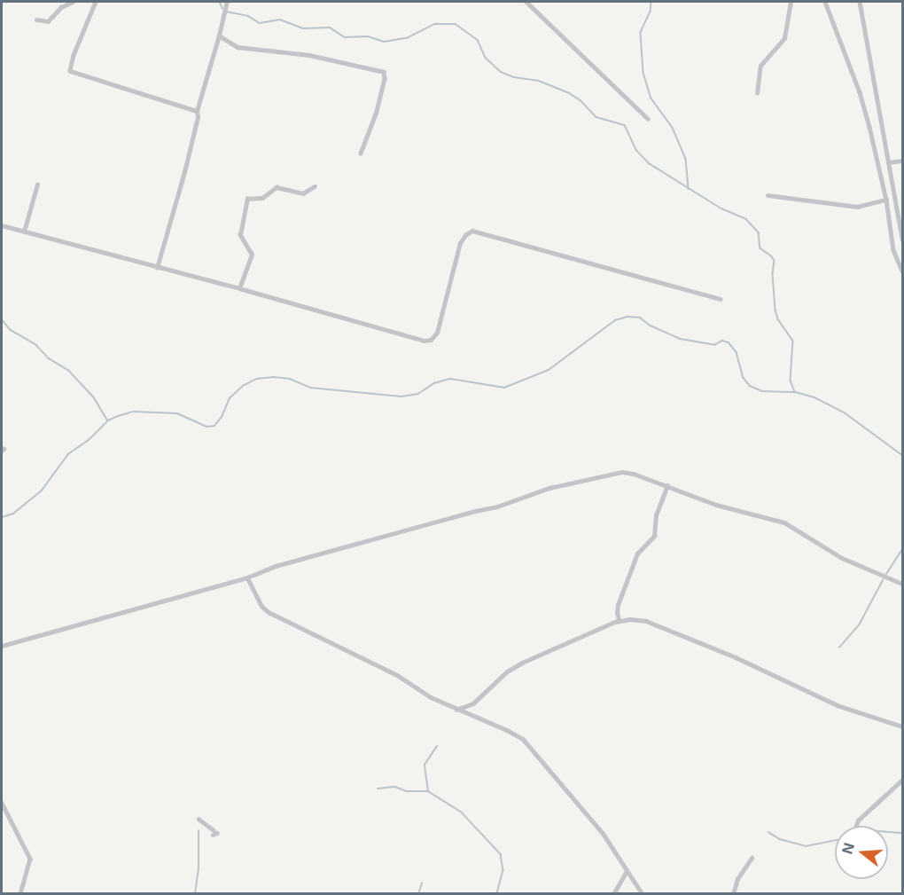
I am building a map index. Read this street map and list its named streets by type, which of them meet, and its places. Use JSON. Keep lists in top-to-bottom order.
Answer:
{
  "north": "left"
}
